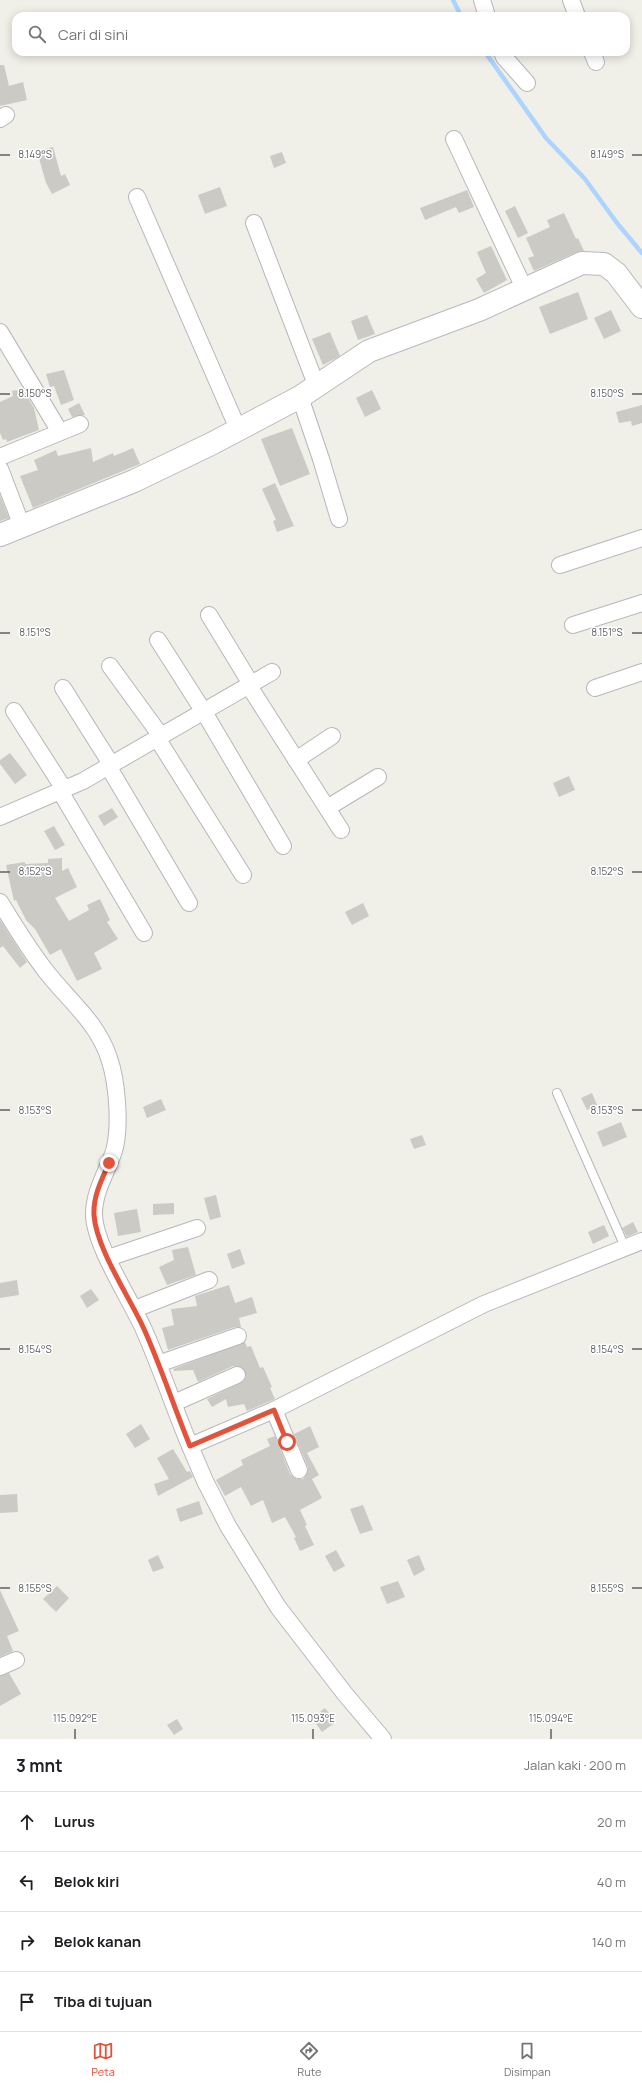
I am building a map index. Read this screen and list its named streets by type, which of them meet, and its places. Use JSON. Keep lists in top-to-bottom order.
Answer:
{
  "page": {
    "search": "Cari di sini",
    "heading": ["3 mnt", "Jalan kaki · 200 m"],
    "list": [
      ["Lurus", "20 m"],
      ["Belok kiri", "40 m"],
      ["Belok kanan", "140 m"],
      "Tiba di tujuan"
    ],
    "nav": ["Peta", "Rute", "Disimpan"]
  },
  "coordinates": [
    "8.149°S",
    "8.150°S",
    "8.151°S",
    "8.152°S",
    "8.153°S",
    "8.154°S",
    "8.155°S",
    "115.092°E",
    "115.093°E",
    "115.094°E"
  ]
}
